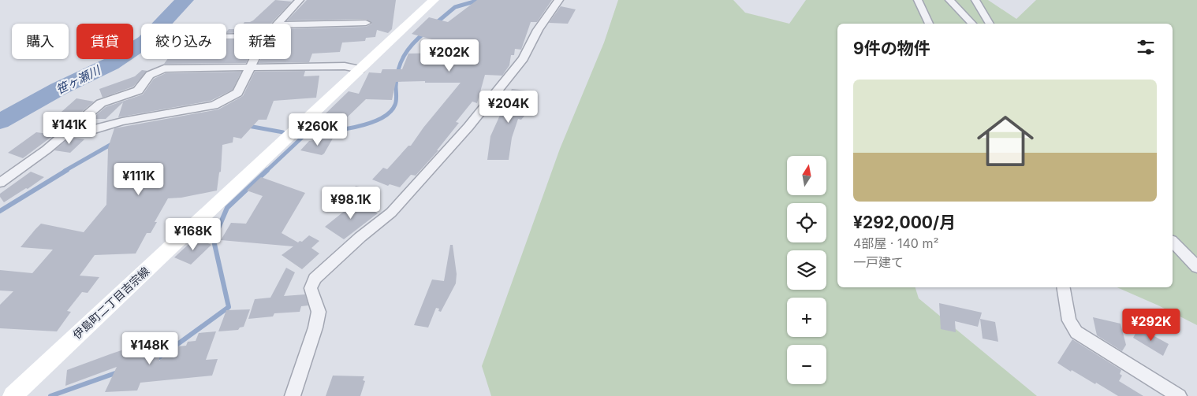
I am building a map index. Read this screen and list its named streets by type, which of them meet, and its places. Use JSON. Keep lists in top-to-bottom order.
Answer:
{
  "streets": {
    "street": ["伊島町二丁目吉宗線"]
  },
  "water": ["笹ヶ瀬川"],
  "north": "top",
  "page": {
    "chip": [
      "購入",
      "賃貸",
      "絞り込み",
      "新着"
    ],
    "heading": "9件の物件",
    "price": [
      "¥202K",
      "¥204K",
      "¥141K",
      "¥260K",
      "¥111K",
      "¥98.1K",
      "¥168K",
      "¥292K",
      "¥148K"
    ],
    "list": [
      {
        "name": "¥292,000/月",
        "note": "4部屋 · 140 m² · 一戸建て"
      }
    ],
    "map_buttons": ["+", "−"]
  }
}
